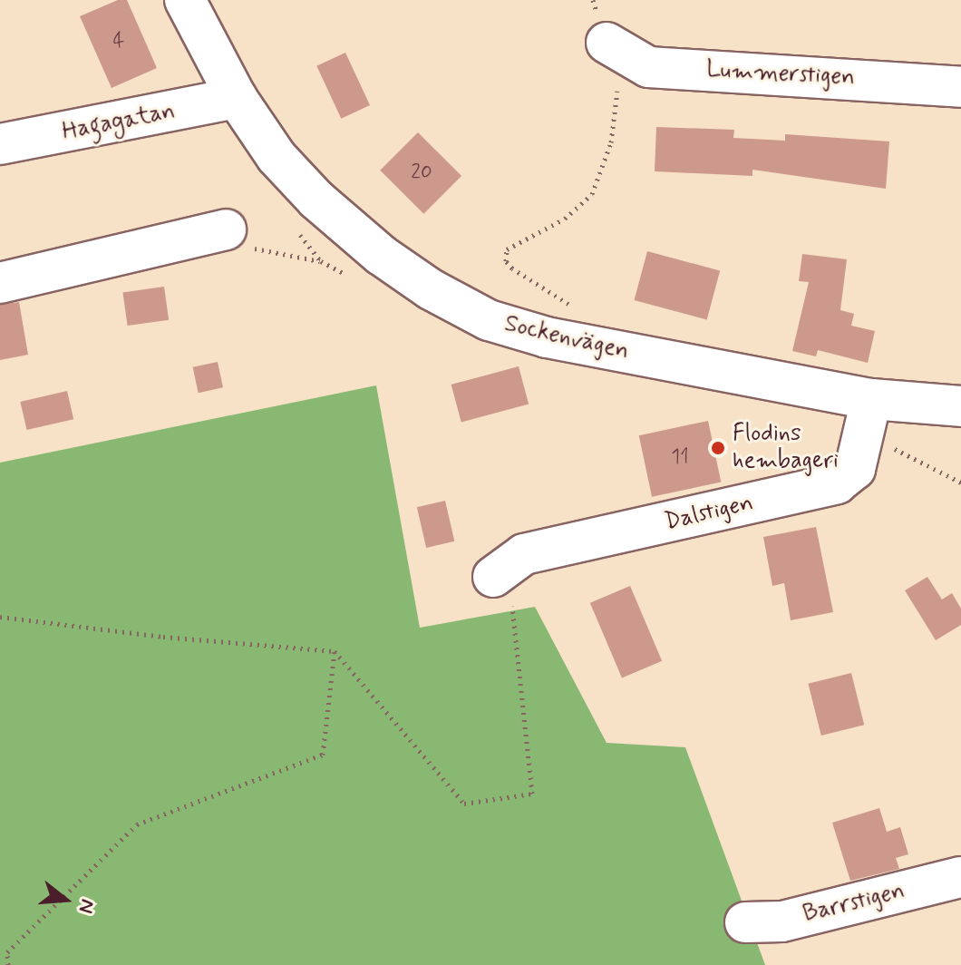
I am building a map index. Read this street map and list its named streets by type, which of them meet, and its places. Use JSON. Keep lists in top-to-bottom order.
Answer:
{
  "streets": {
    "street": [
      "Lummerstigen",
      "Hagagatan",
      "Sockenvägen",
      "Dalstigen",
      "Barrstigen"
    ]
  },
  "crossings": [
    ["Hagagatan", "Sockenvägen"],
    ["Sockenvägen", "Dalstigen"]
  ],
  "places": ["Flodins hembageri"],
  "house_numbers": ["4", "20", "11"],
  "north": "right"
}
